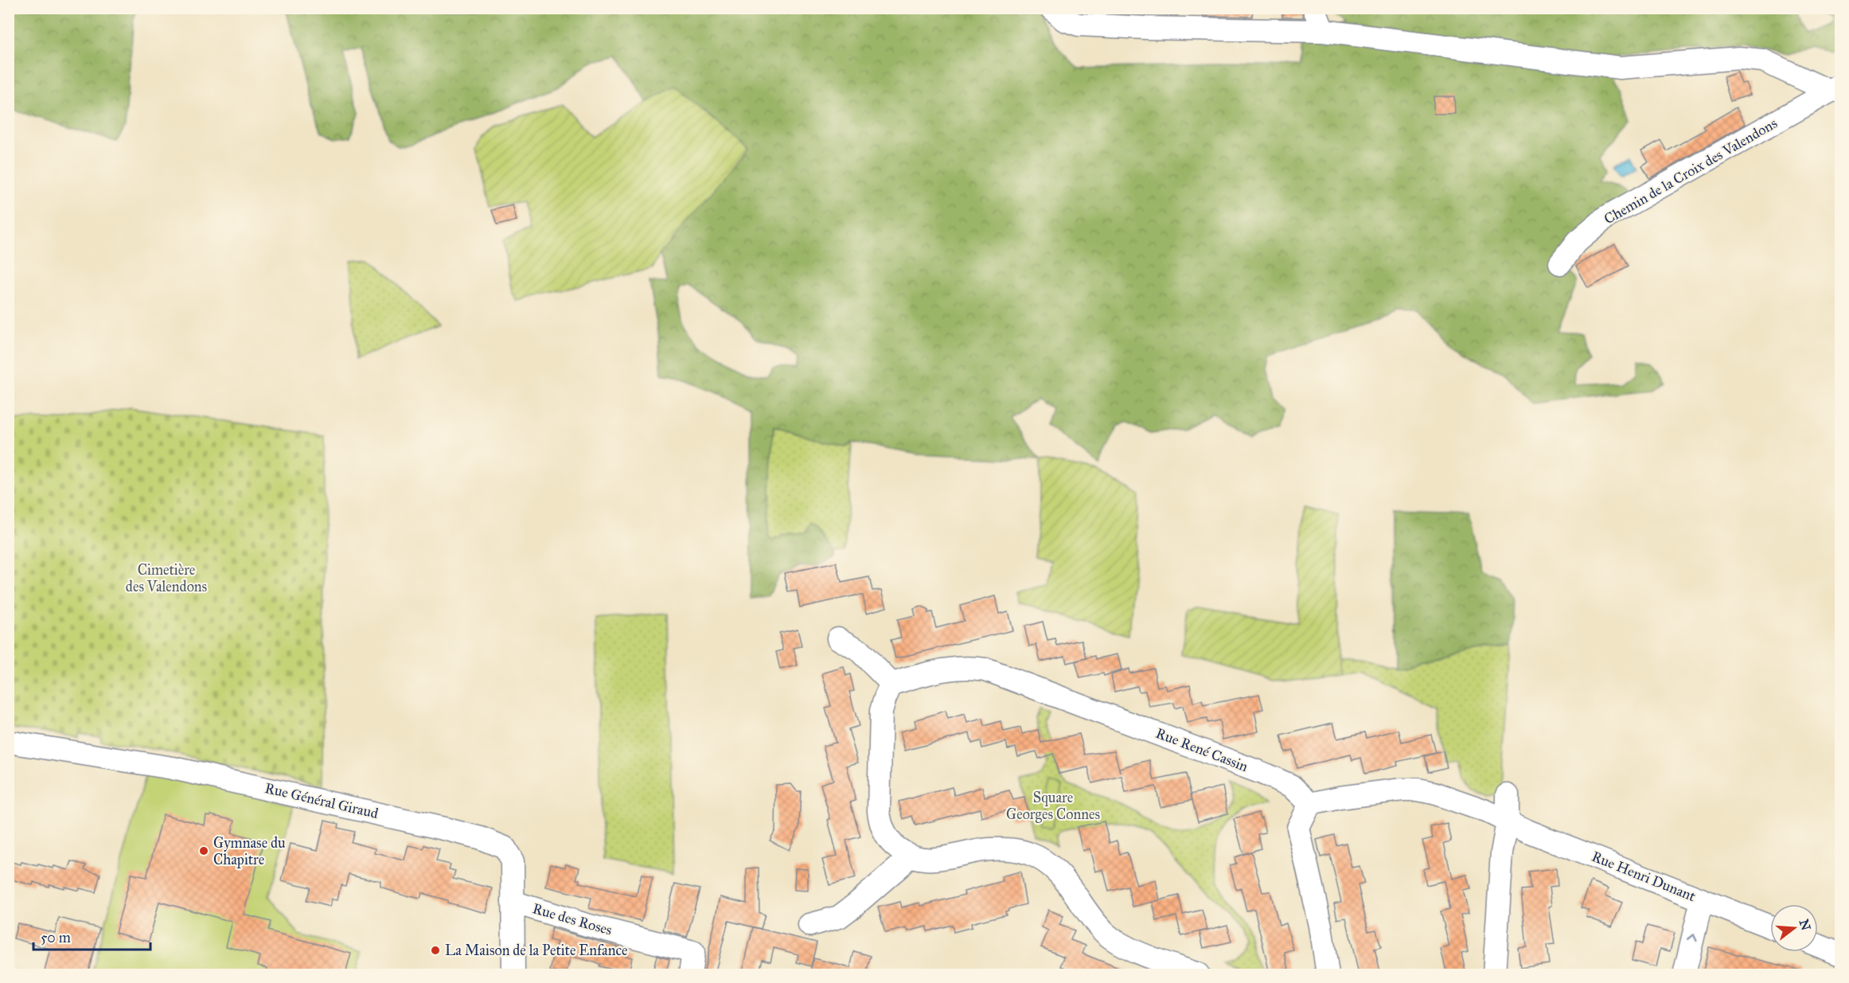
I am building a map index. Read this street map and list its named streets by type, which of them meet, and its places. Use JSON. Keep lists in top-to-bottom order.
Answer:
{
  "streets": {
    "street": [
      "Chemin de la Croix des Valendons",
      "Rue René Cassin",
      "Rue Général Giraud",
      "Rue Henri Dunant",
      "Rue des Roses"
    ]
  },
  "crossings": [
    ["Rue Général Giraud", "Rue des Roses"]
  ],
  "parks": ["Cimetière des Valendons", "Square Georges Connes"],
  "places": ["Gymnase du Chapitre", "La Maison de la Petite Enfance"],
  "scale_bar": "50 m",
  "north": "right"
}
